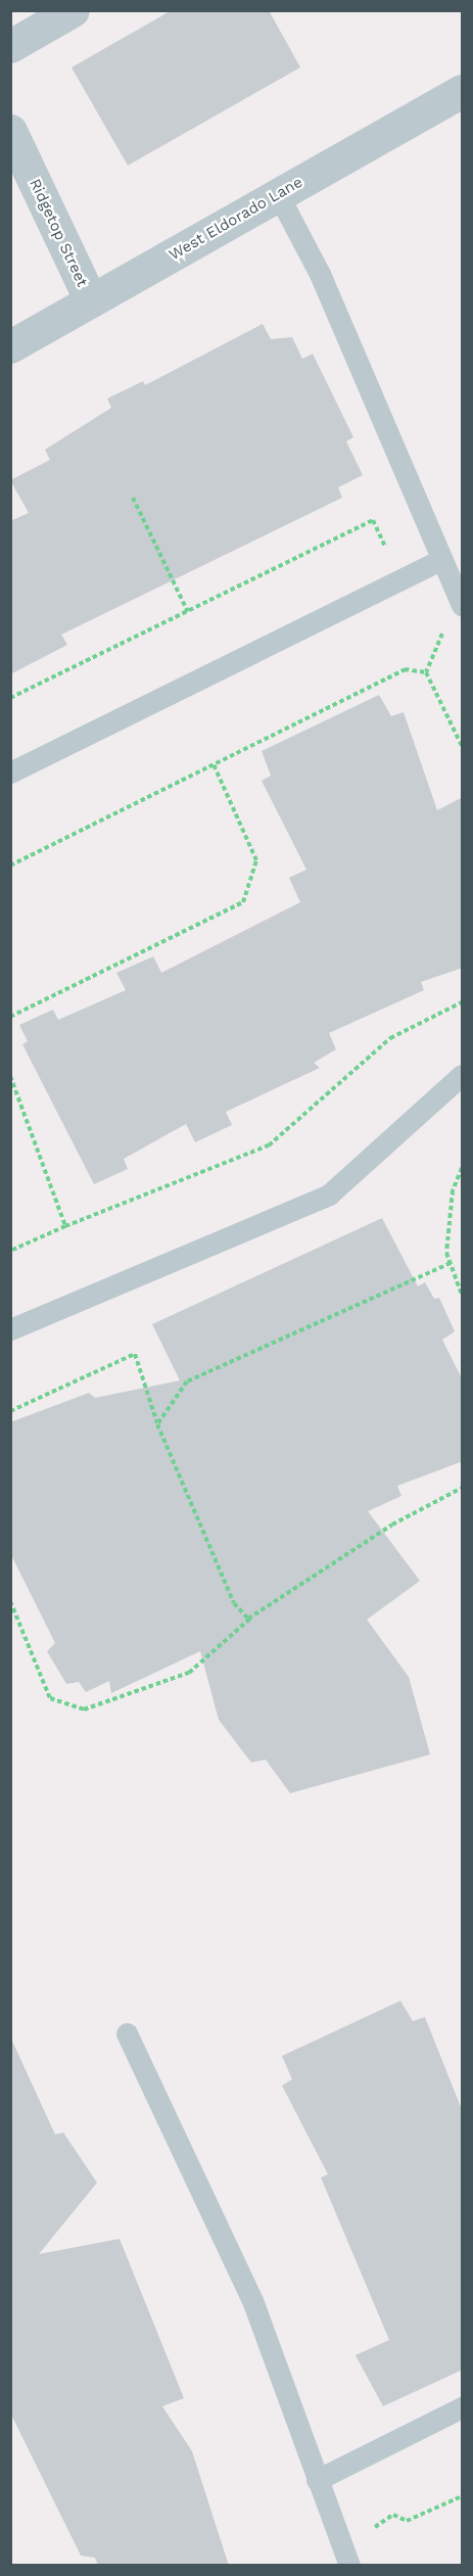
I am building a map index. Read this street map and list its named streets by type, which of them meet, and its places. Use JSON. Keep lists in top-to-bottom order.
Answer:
{
  "streets": {
    "street": ["West Eldorado Lane", "Ridgetop Street"]
  },
  "crossings": [
    ["West Eldorado Lane", "Ridgetop Street"]
  ]
}
